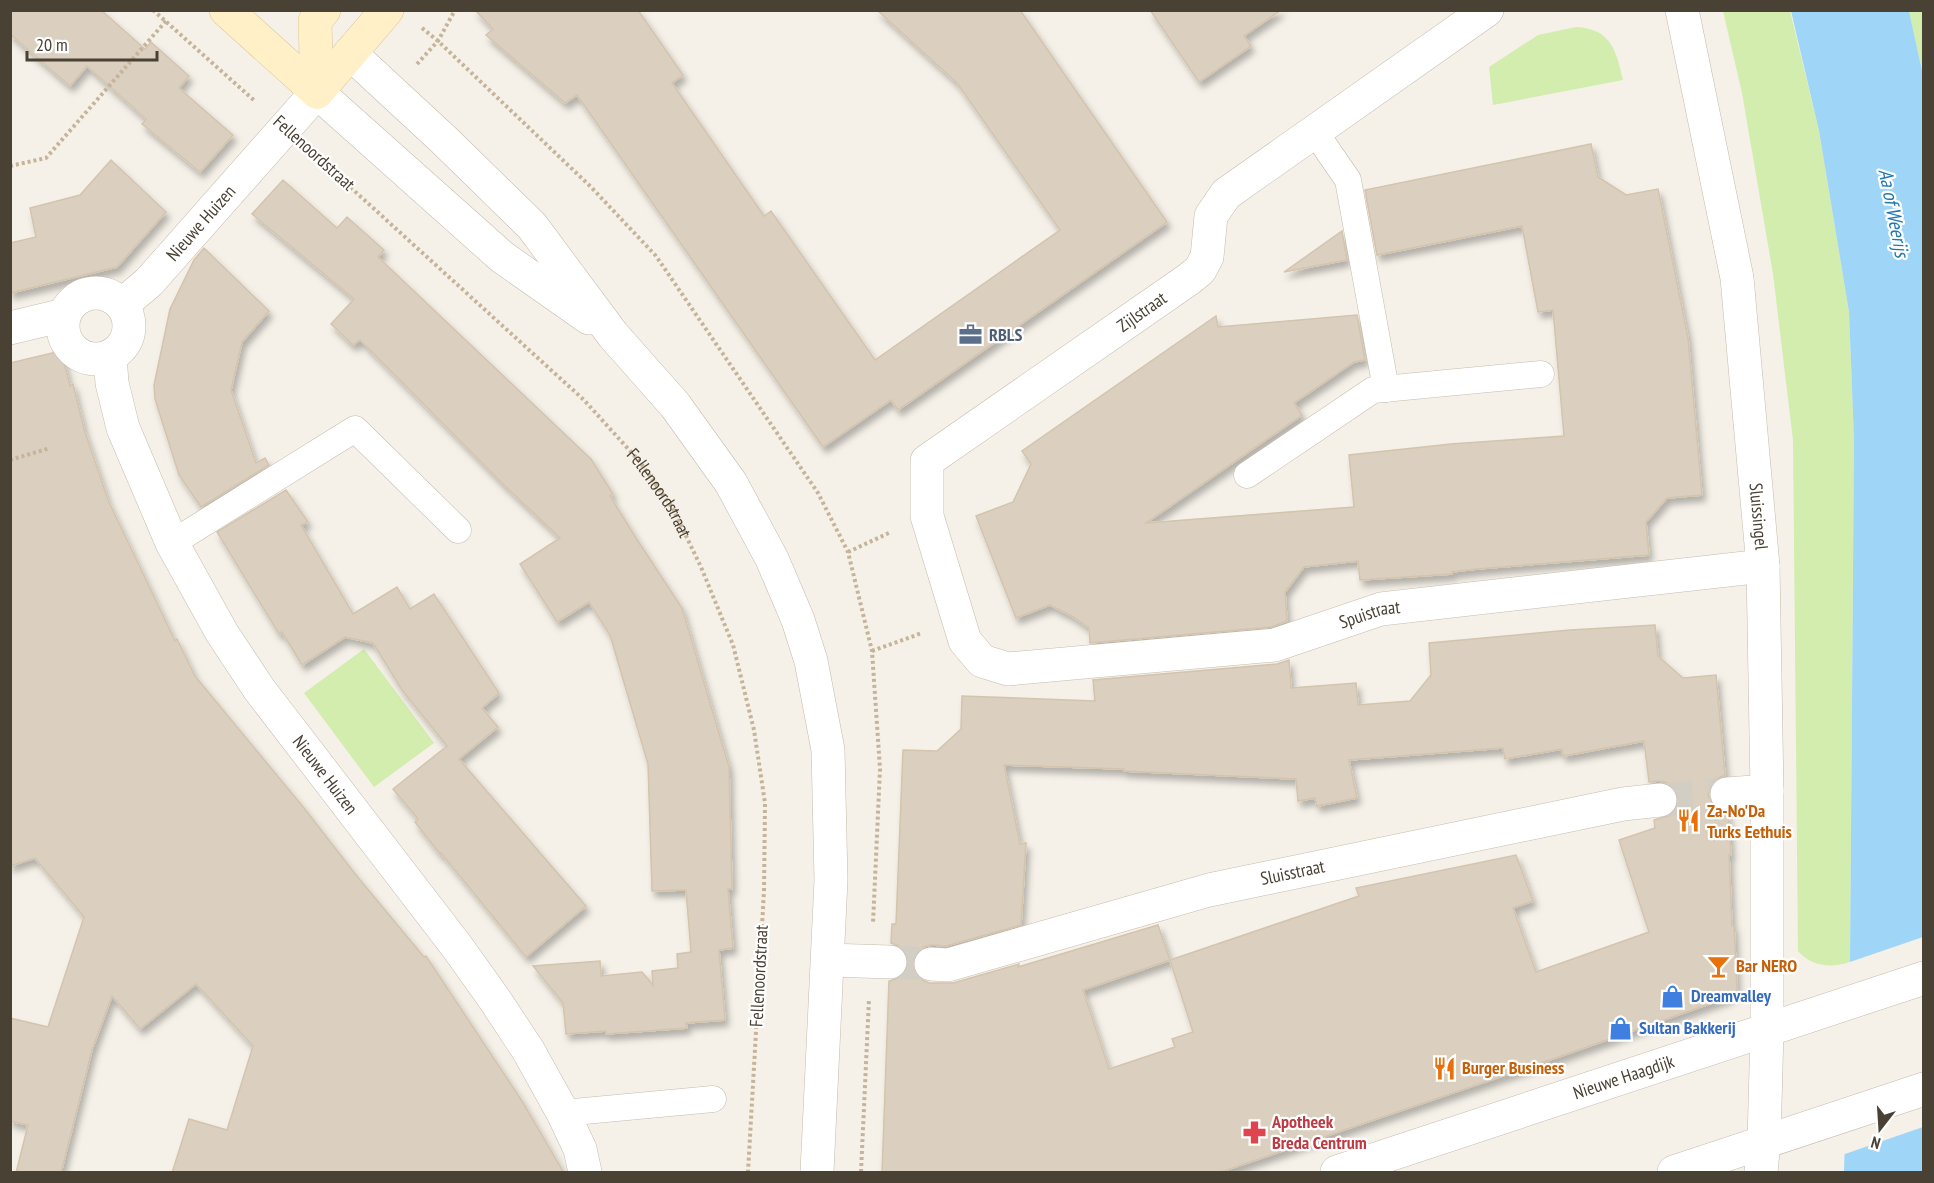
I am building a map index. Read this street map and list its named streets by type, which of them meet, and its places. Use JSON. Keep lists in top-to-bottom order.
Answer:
{
  "streets": {
    "street": [
      "Nieuwe Huizen",
      "Zijlstraat",
      "Sluissingel",
      "Spuistraat",
      "Sluisstraat",
      "Nieuwe Haagdijk"
    ],
    "path": ["Fellenoordstraat"]
  },
  "crossings": [
    ["Fellenoordstraat", "Nieuwe Huizen"],
    ["Zijlstraat", "Spuistraat"],
    ["Sluissingel", "Spuistraat"],
    ["Sluissingel", "Nieuwe Haagdijk"]
  ],
  "water": ["Aa of Weerijs"],
  "places": {
    "office": ["RBLS"],
    "restaurant": ["Za-No'Da Turks Eethuis", "Burger Business"],
    "bar": ["Bar NERO"],
    "shop": ["Dreamvalley", "Sultan Bakkerij"],
    "pharmacy": ["Apotheek Breda Centrum"]
  },
  "scale_bar": "20 m",
  "north": "bottom"
}
